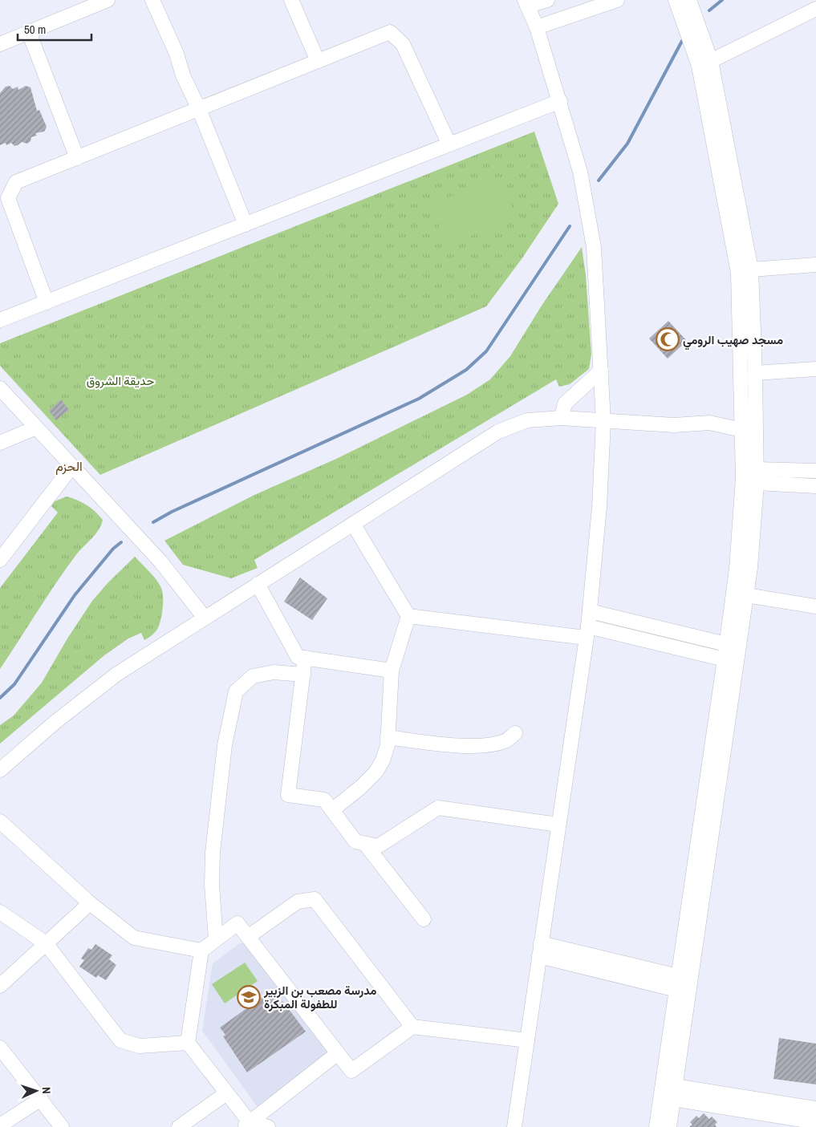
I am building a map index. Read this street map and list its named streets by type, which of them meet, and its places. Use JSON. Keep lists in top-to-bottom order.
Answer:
{
  "districts": ["الحزم"],
  "parks": ["حديقة الشروق"],
  "places": {
    "mosque": ["مسجد صهيب الرومي"],
    "school or university": ["مدرسة مصعب بن الزبير للطفولة المبكرة"]
  },
  "scale_bar": "50 m",
  "north": "right"
}
